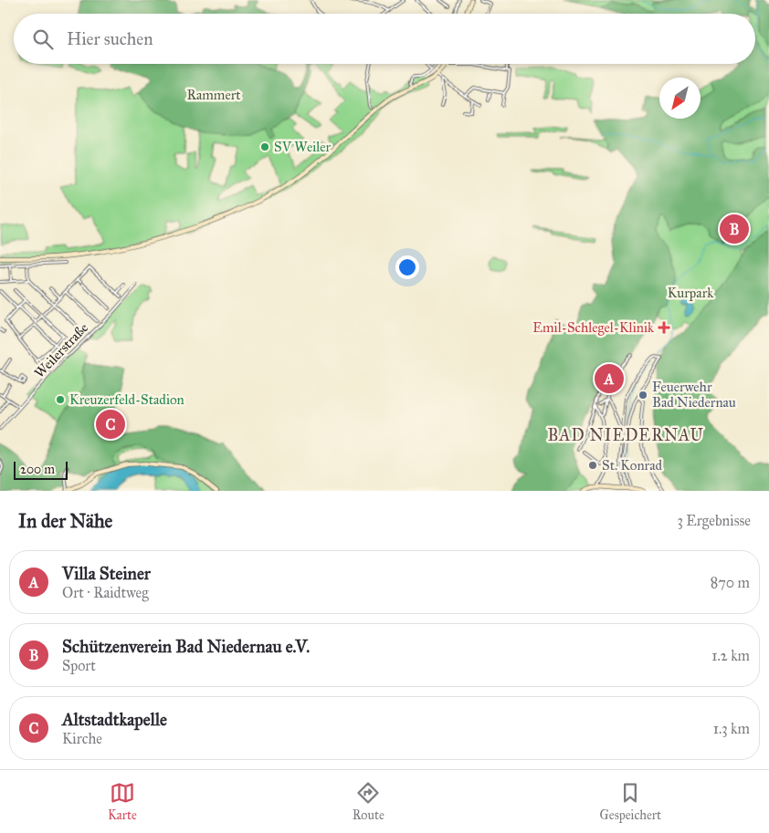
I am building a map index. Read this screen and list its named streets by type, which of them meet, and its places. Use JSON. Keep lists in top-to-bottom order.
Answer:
{
  "streets": {
    "street": ["Weilerstraße"]
  },
  "districts": ["BAD NIEDERNAU"],
  "parks": ["Rammert", "Kurpark"],
  "places": {
    "other": [
      "SV Weiler",
      "Feuerwehr Bad Niedernau",
      "Kreuzerfeld-Stadion",
      "St. Konrad"
    ],
    "health": ["Emil-Schlegel-Klinik"]
  },
  "scale_bar": "200 m",
  "north": "bottom left",
  "page": {
    "search": "Hier suchen",
    "pins": ["B", "A", "C"],
    "scale": "200 m",
    "heading": ["In der Nähe", "3 Ergebnisse"],
    "list": [
      {
        "mark": "A",
        "name": "Villa Steiner",
        "note": "Ort · Raidtweg",
        "value": "870 m"
      },
      {
        "mark": "B",
        "name": "Schützenverein Bad Niedernau e.V.",
        "note": "Sport",
        "value": "1.2 km"
      },
      {
        "mark": "C",
        "name": "Altstadtkapelle",
        "note": "Kirche",
        "value": "1.3 km"
      }
    ],
    "nav": ["Karte", "Route", "Gespeichert"]
  }
}
